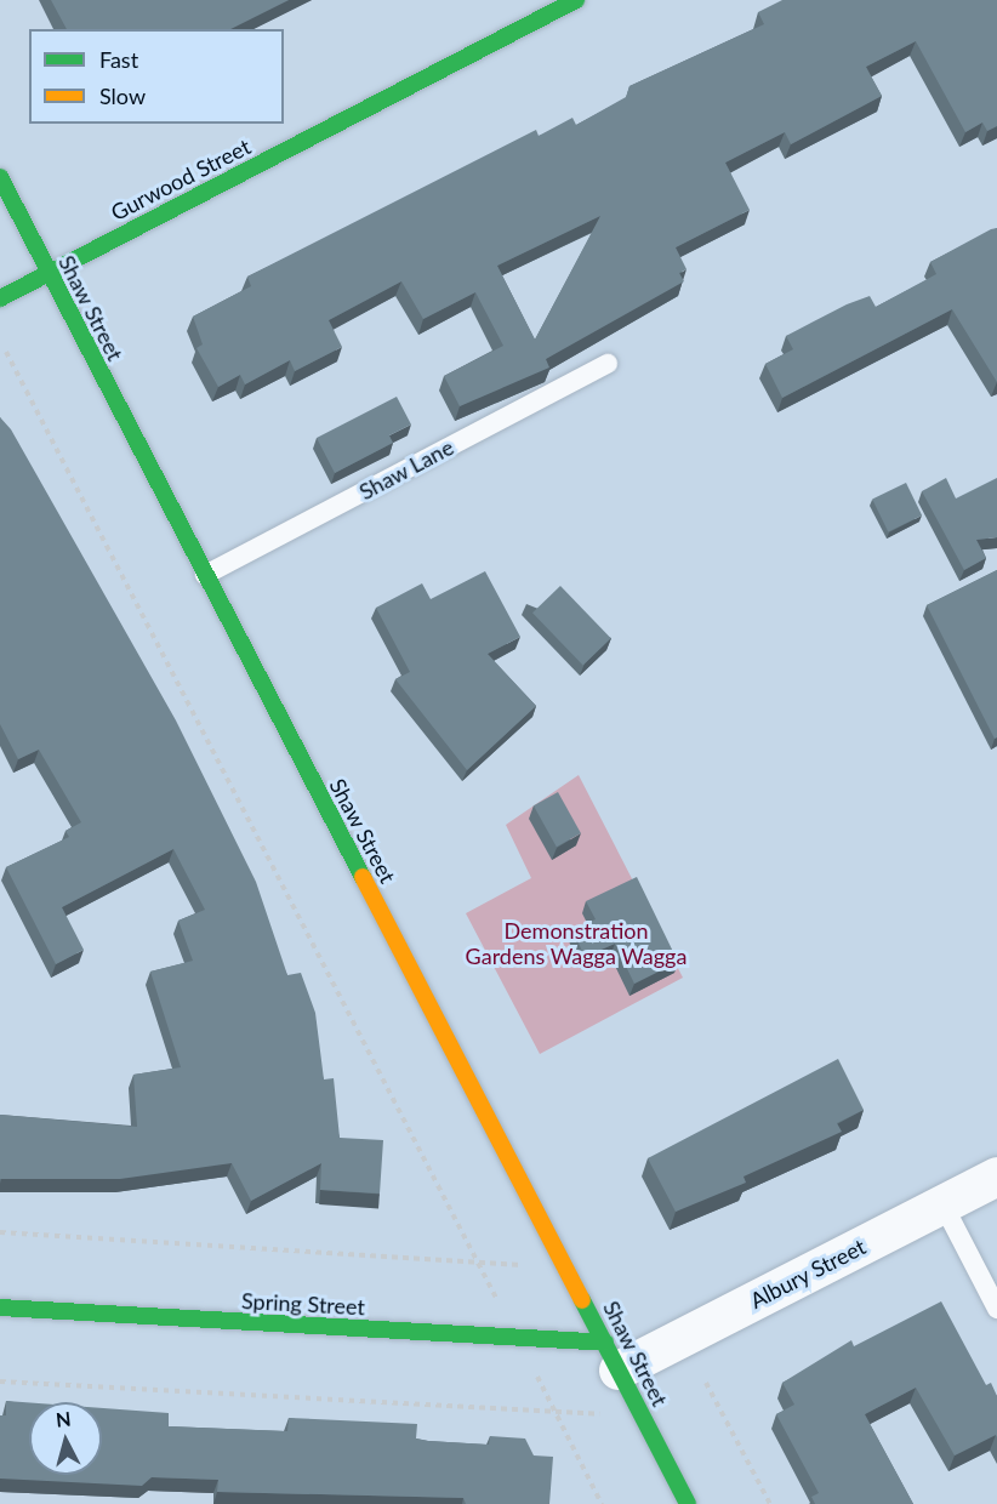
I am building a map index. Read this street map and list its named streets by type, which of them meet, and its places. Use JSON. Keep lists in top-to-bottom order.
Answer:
{
  "streets": {
    "street": [
      "Gurwood Street",
      "Shaw Street",
      "Albury Street",
      "Spring Street"
    ],
    "lane": ["Shaw Lane"]
  },
  "crossings": [
    ["Gurwood Street", "Shaw Street"],
    ["Shaw Street", "Shaw Lane"],
    ["Shaw Street", "Albury Street"],
    ["Shaw Street", "Spring Street"],
    ["Albury Street", "Spring Street"]
  ],
  "parks": ["Demonstration Gardens Wagga Wagga"],
  "legend": ["Fast", "Slow"],
  "north": "top"
}
